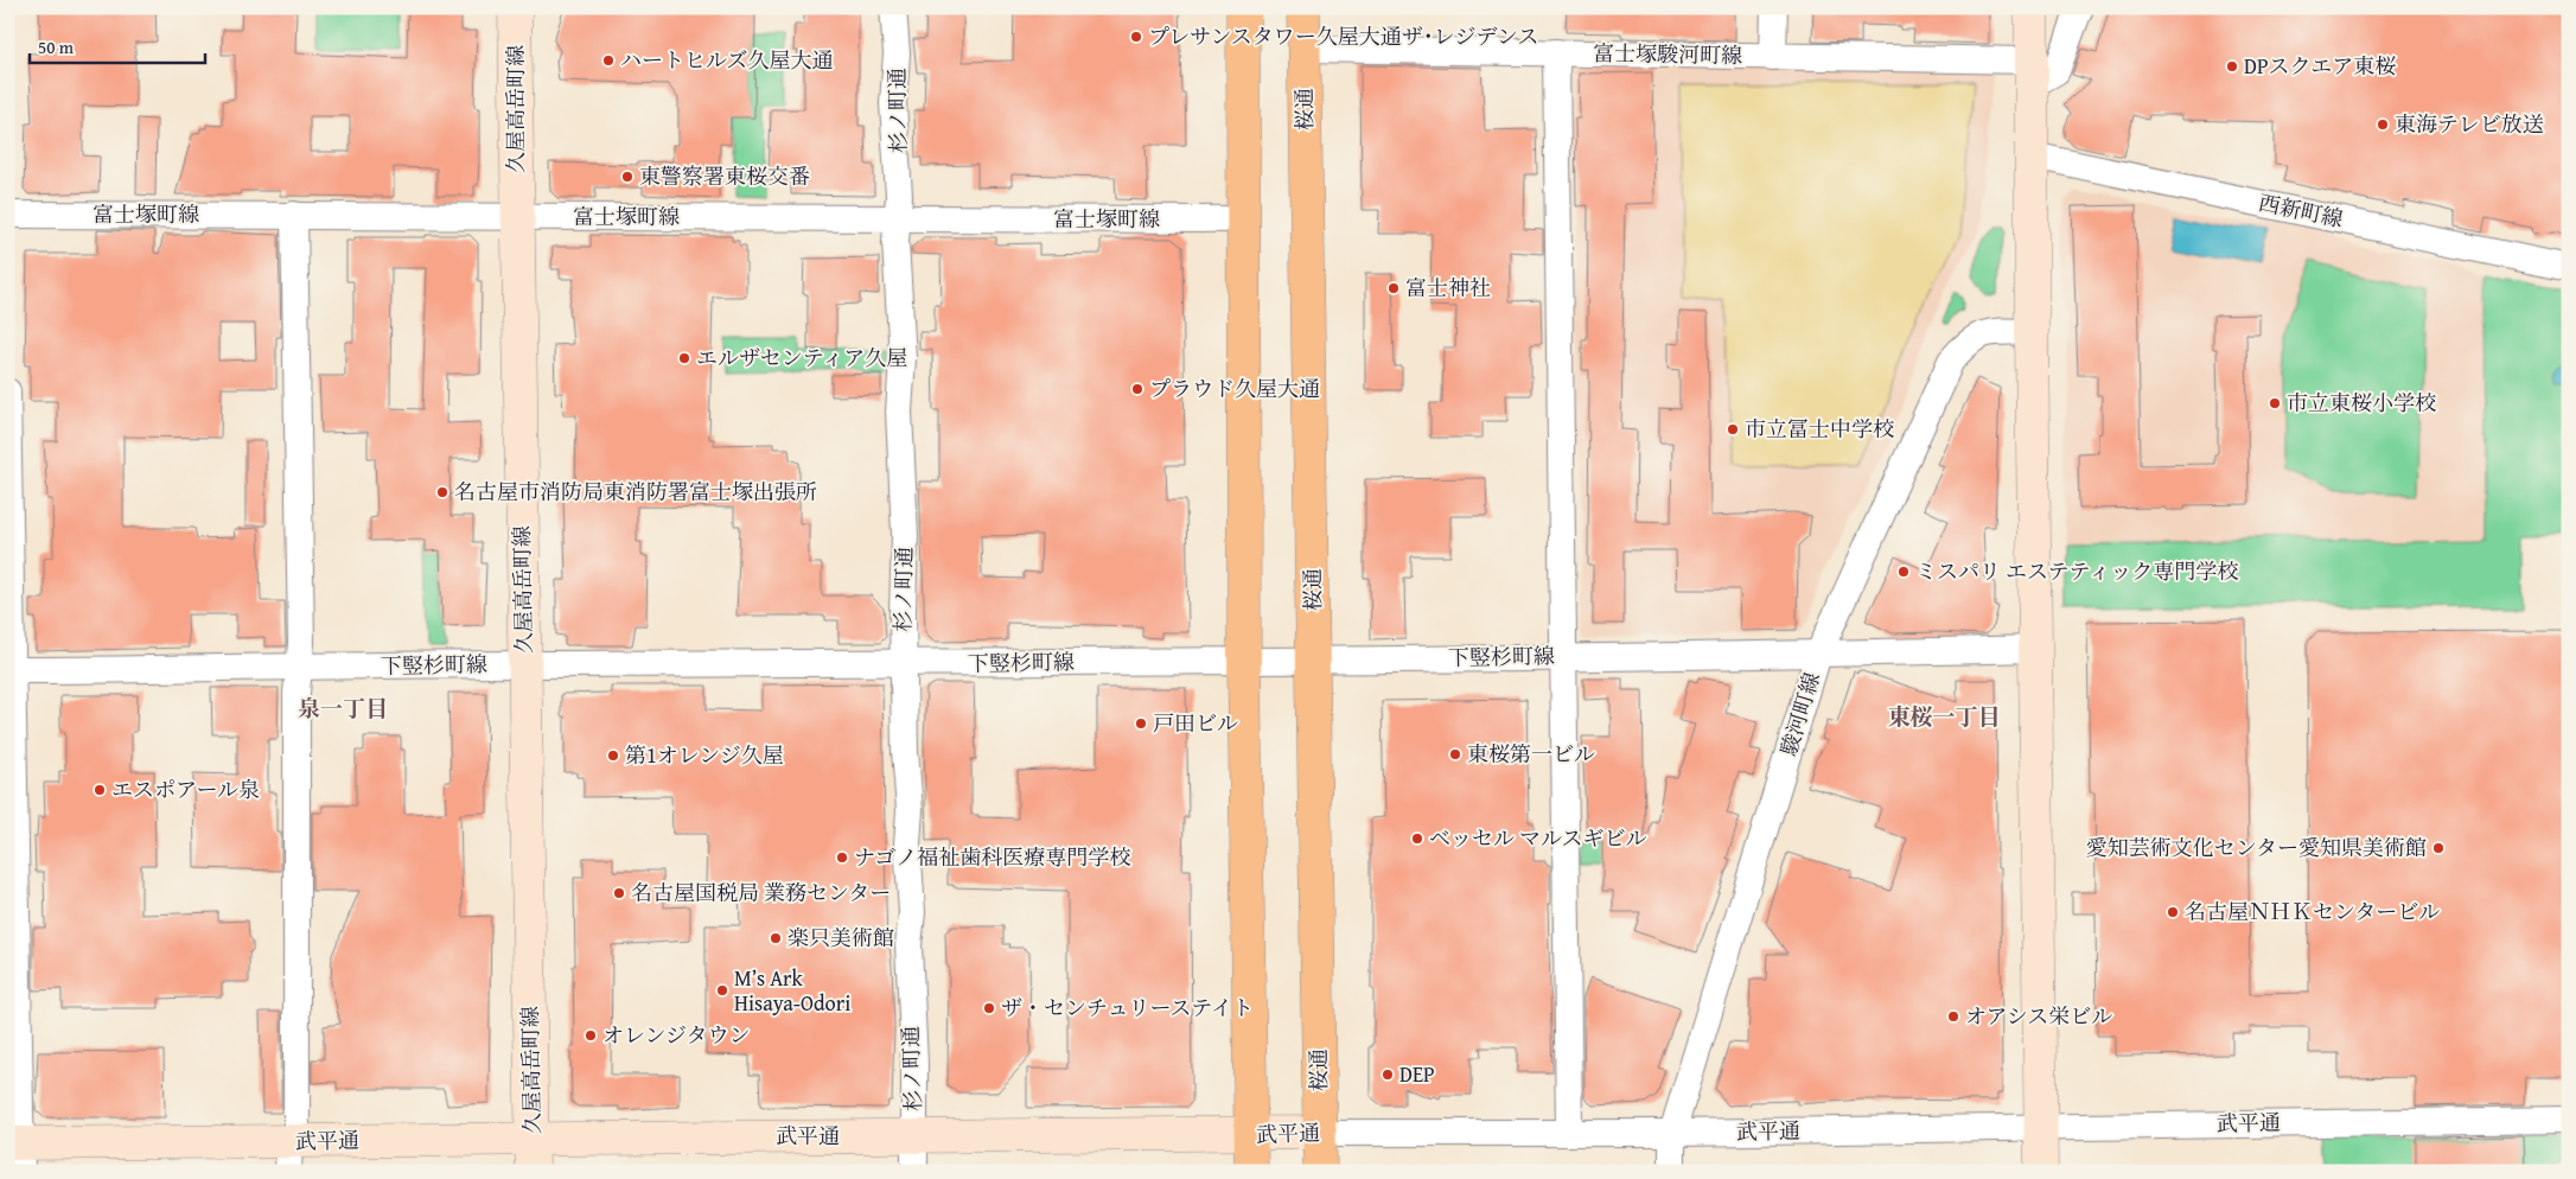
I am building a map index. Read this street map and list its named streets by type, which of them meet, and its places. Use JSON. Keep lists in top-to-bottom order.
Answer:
{
  "streets": {
    "highway": ["桜通"],
    "street": [
      "富士塚駿河町線",
      "久屋高岳町線",
      "杉ノ町通",
      "西新町線",
      "富士塚町線",
      "下竪杉町線",
      "駿河町線",
      "武平通"
    ]
  },
  "crossings": [
    ["富士塚駿河町線", "桜通"],
    ["久屋高岳町線", "富士塚町線"],
    ["久屋高岳町線", "下竪杉町線"],
    ["久屋高岳町線", "武平通"],
    ["桜通", "下竪杉町線"],
    ["桜通", "武平通"],
    ["杉ノ町通", "富士塚町線"],
    ["杉ノ町通", "下竪杉町線"],
    ["杉ノ町通", "武平通"],
    ["下竪杉町線", "駿河町線"],
    ["駿河町線", "武平通"]
  ],
  "districts": ["泉一丁目", "東桜一丁目"],
  "places": [
    "プレサンスタワー久屋大通ザ･レジデンス",
    "ハートヒルズ久屋大通",
    "DPスクエア東桜",
    "東海テレビ放送",
    "東警察署東桜交番",
    "富士神社",
    "エルザセンティア久屋",
    "プラウド久屋大通",
    "市立東桜小学校",
    "市立冨士中学校",
    "名古屋市消防局東消防署富士塚出張所",
    "ミスパリ エステティック専門学校",
    "戸田ビル",
    "東桜第一ビル",
    "第1オレンジ久屋",
    "エスポアール泉",
    "ベッセル マルスギビル",
    "愛知芸術文化センター愛知県美術館",
    "ナゴノ福祉歯科医療専門学校",
    "名古屋国税局 業務センター",
    "名古屋ＮＨＫセンタービル",
    "楽只美術館",
    "M’s Ark Hisaya-Odori",
    "ザ・センチュリーステイト",
    "オアシス栄ビル",
    "オレンジタウン",
    "DEP"
  ],
  "scale_bar": "50 m"
}
